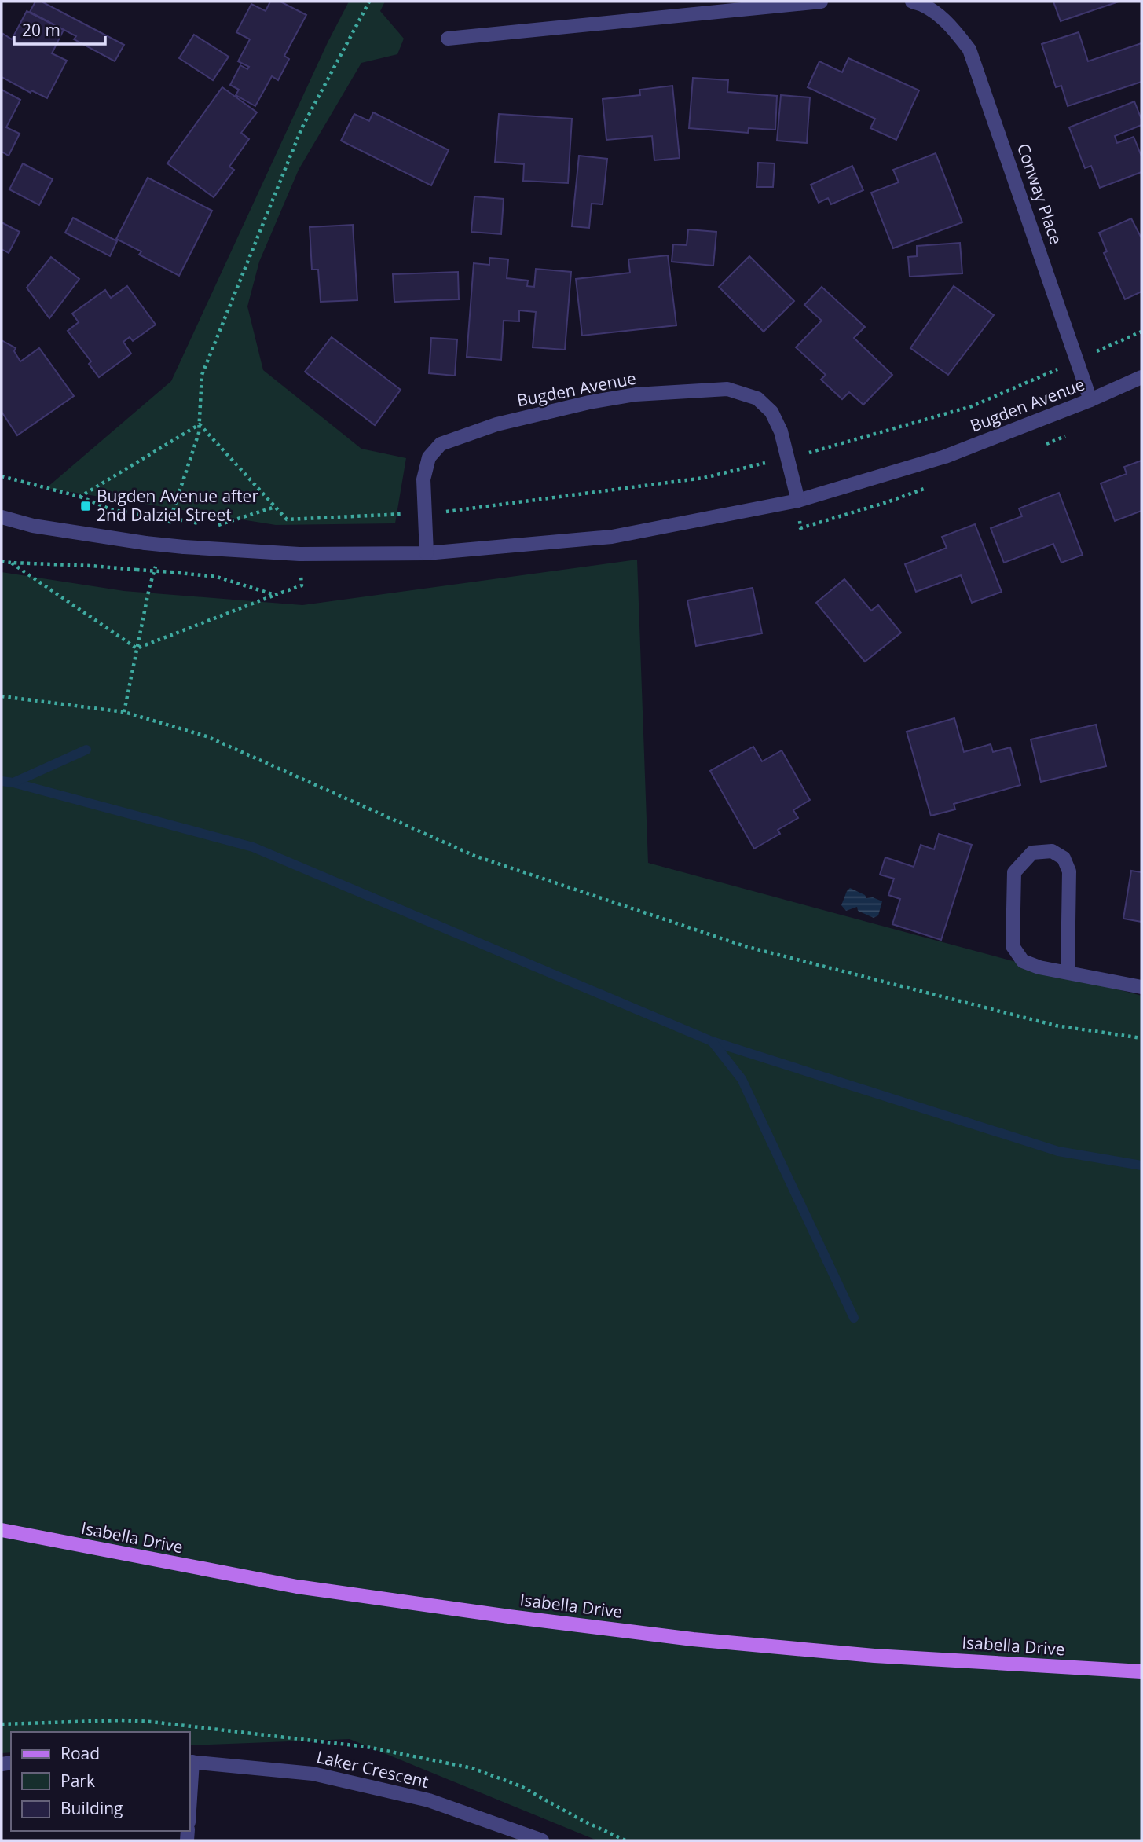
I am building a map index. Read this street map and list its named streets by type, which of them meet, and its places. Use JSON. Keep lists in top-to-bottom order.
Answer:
{
  "streets": {
    "main road": ["Isabella Drive"],
    "street": ["Conway Place", "Bugden Avenue", "Laker Crescent"]
  },
  "crossings": [
    ["Conway Place", "Bugden Avenue"]
  ],
  "places": {
    "transit": ["Bugden Avenue after 2nd Dalziel Street"]
  },
  "legend": ["Road", "Park", "Building"],
  "scale_bar": "20 m"
}
